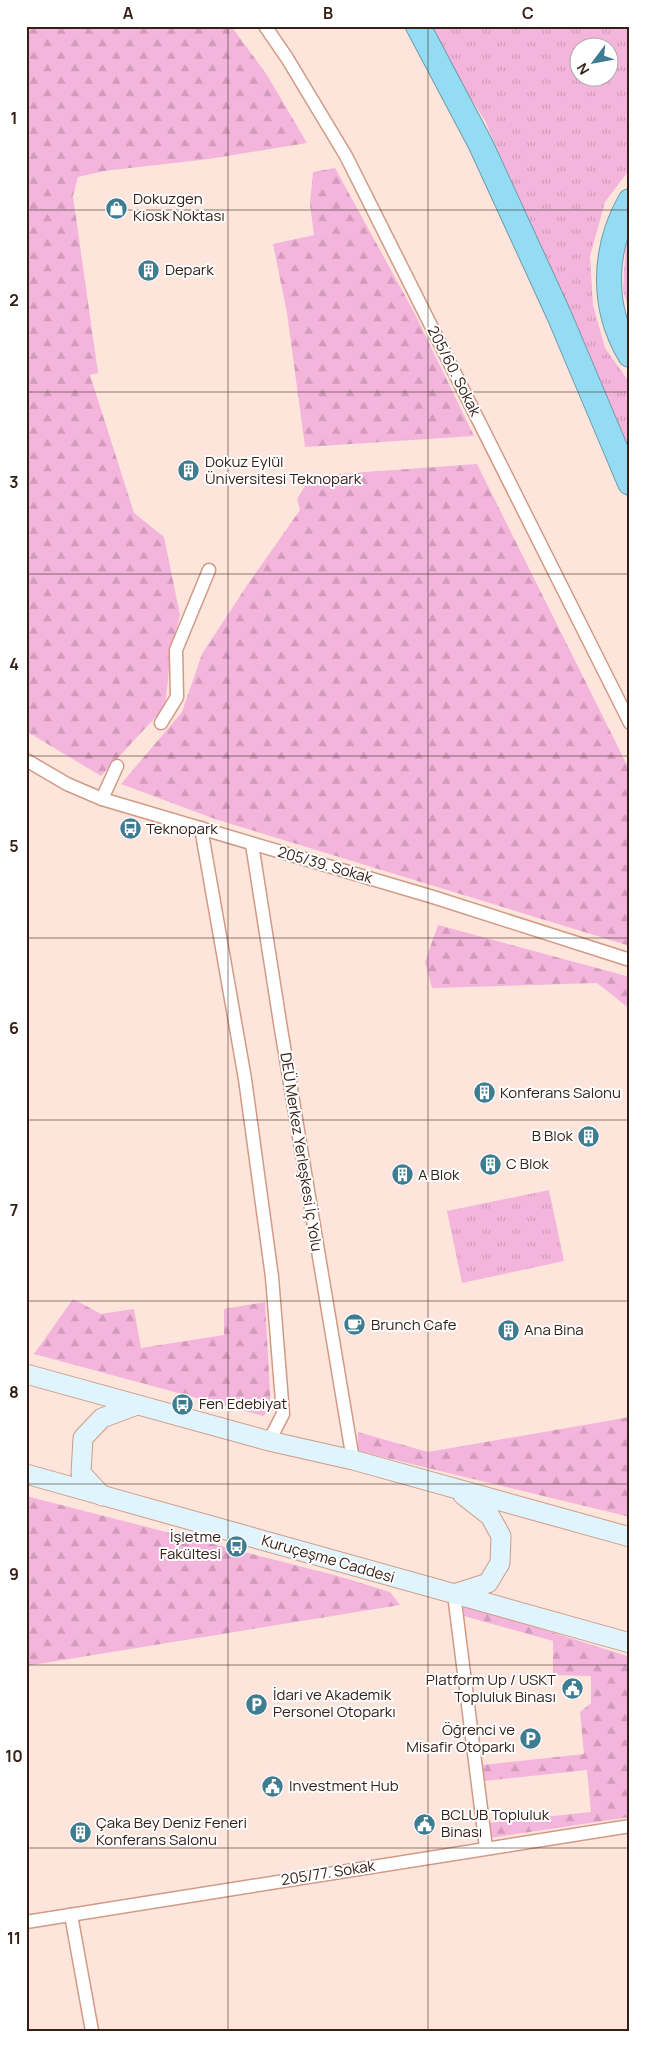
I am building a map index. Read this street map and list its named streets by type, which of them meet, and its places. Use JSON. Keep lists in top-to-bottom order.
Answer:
{
  "streets": {
    "street": [
      "205/60. Sokak",
      "205/39. Sokak",
      "DEÜ Merkez Yerleşkesi İç Yolu",
      "Kuruçeşme Caddesi",
      "205/77. Sokak"
    ]
  },
  "crossings": [
    ["205/39. Sokak", "DEÜ Merkez Yerleşkesi İç Yolu"]
  ],
  "places": {
    "shop": ["Dokuzgen Kiosk Noktası"],
    "building": [
      "Depark",
      "Dokuz Eylül Üniversitesi Teknopark",
      "Konferans Salonu",
      "B Blok",
      "C Blok",
      "A Blok",
      "Ana Bina",
      "Çaka Bey Deniz Feneri Konferans Salonu"
    ],
    "bus stop": ["Teknopark", "Fen Edebiyat", "İşletme Fakültesi"],
    "cafe": ["Brunch Cafe"],
    "public building": ["Platform Up / USKT Topluluk Binası", "Investment Hub", "BCLUB Topluluk Binası"],
    "parking": ["İdari ve Akademik Personel Otoparkı", "Öğrenci ve Misafir Otoparkı"]
  },
  "north": "bottom left",
  "grid": {
    "columns": ["A", "B", "C"],
    "rows": [
      "1",
      "2",
      "3",
      "4",
      "5",
      "6",
      "7",
      "8",
      "9",
      "10",
      "11"
    ]
  }
}
